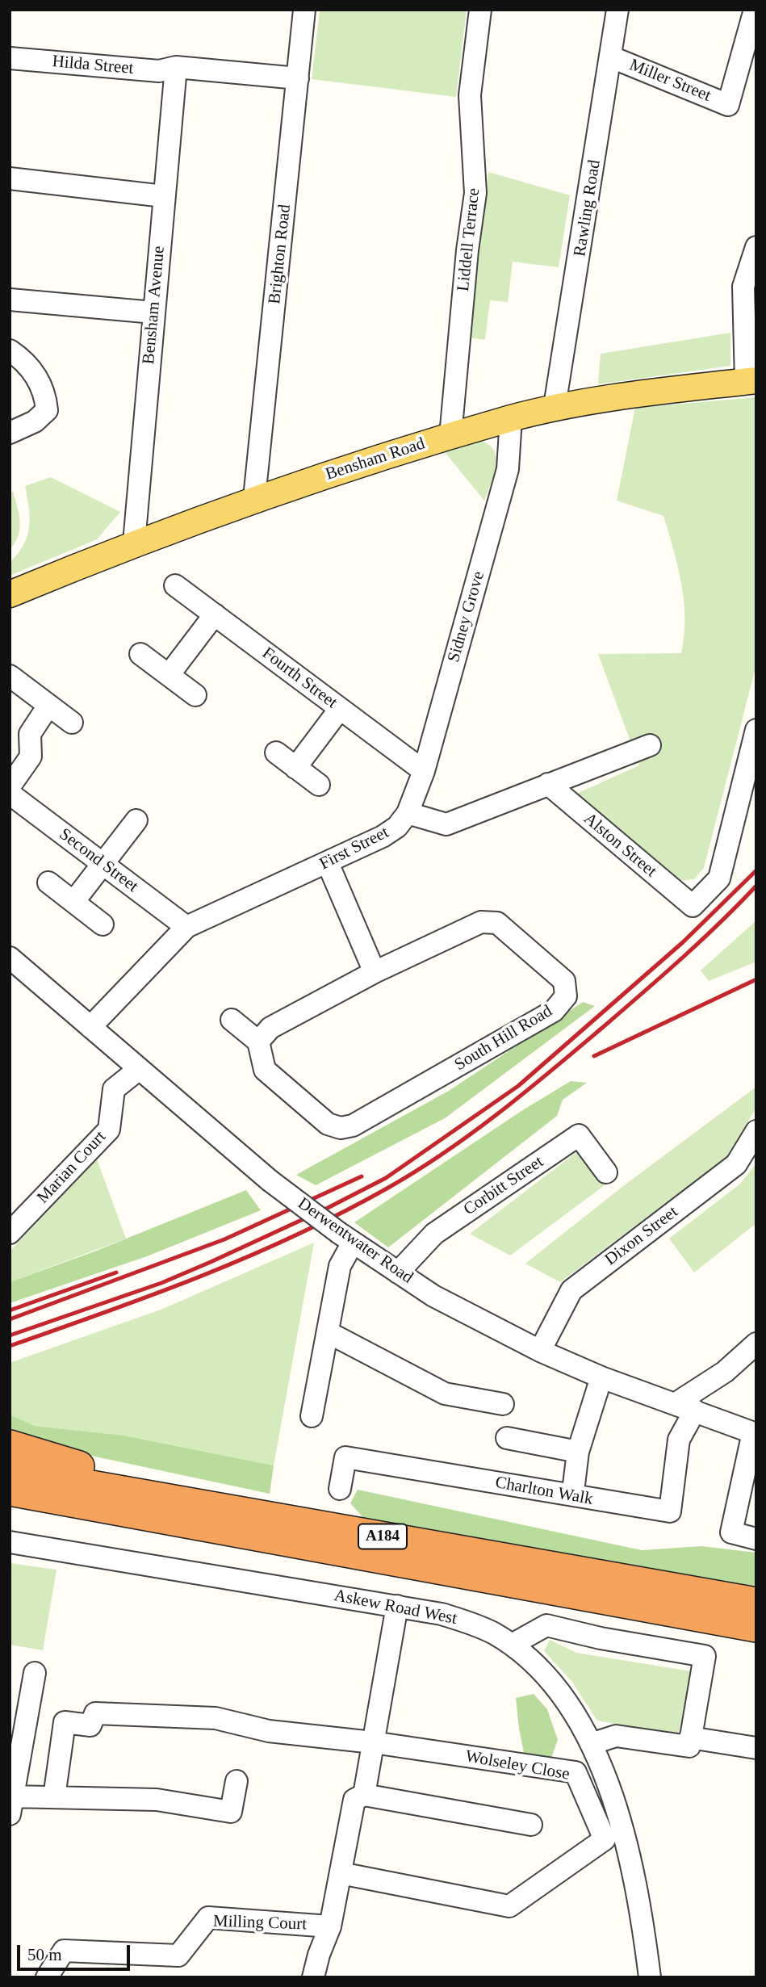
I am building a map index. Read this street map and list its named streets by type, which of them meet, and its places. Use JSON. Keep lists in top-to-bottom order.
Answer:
{
  "streets": {
    "highway": ["A184"],
    "main road": ["Bensham Road"],
    "street": [
      "Hilda Street",
      "Miller Street",
      "Rawling Road",
      "Liddell Terrace",
      "Brighton Road",
      "Bensham Avenue",
      "Sidney Grove",
      "Fourth Street",
      "Alston Street",
      "First Street",
      "Second Street",
      "South Hill Road",
      "Marian Court",
      "Corbitt Street",
      "Dixon Street",
      "Derwentwater Road",
      "Charlton Walk",
      "Askew Road West",
      "Wolseley Close",
      "Milling Court"
    ]
  },
  "crossings": [
    ["Hilda Street", "Brighton Road"],
    ["Hilda Street", "Bensham Avenue"],
    ["Miller Street", "Rawling Road"],
    ["Rawling Road", "Bensham Road"],
    ["Liddell Terrace", "Bensham Road"],
    ["Brighton Road", "Bensham Road"],
    ["Bensham Avenue", "Bensham Road"],
    ["Bensham Road", "Sidney Grove"],
    ["Sidney Grove", "Fourth Street"],
    ["Sidney Grove", "First Street"],
    ["First Street", "Second Street"],
    ["First Street", "Derwentwater Road"],
    ["Marian Court", "Derwentwater Road"],
    ["Corbitt Street", "Derwentwater Road"],
    ["Dixon Street", "Derwentwater Road"],
    ["Derwentwater Road", "Charlton Walk"],
    ["Wolseley Close", "Milling Court"]
  ],
  "scale_bar": "50 m"
}
